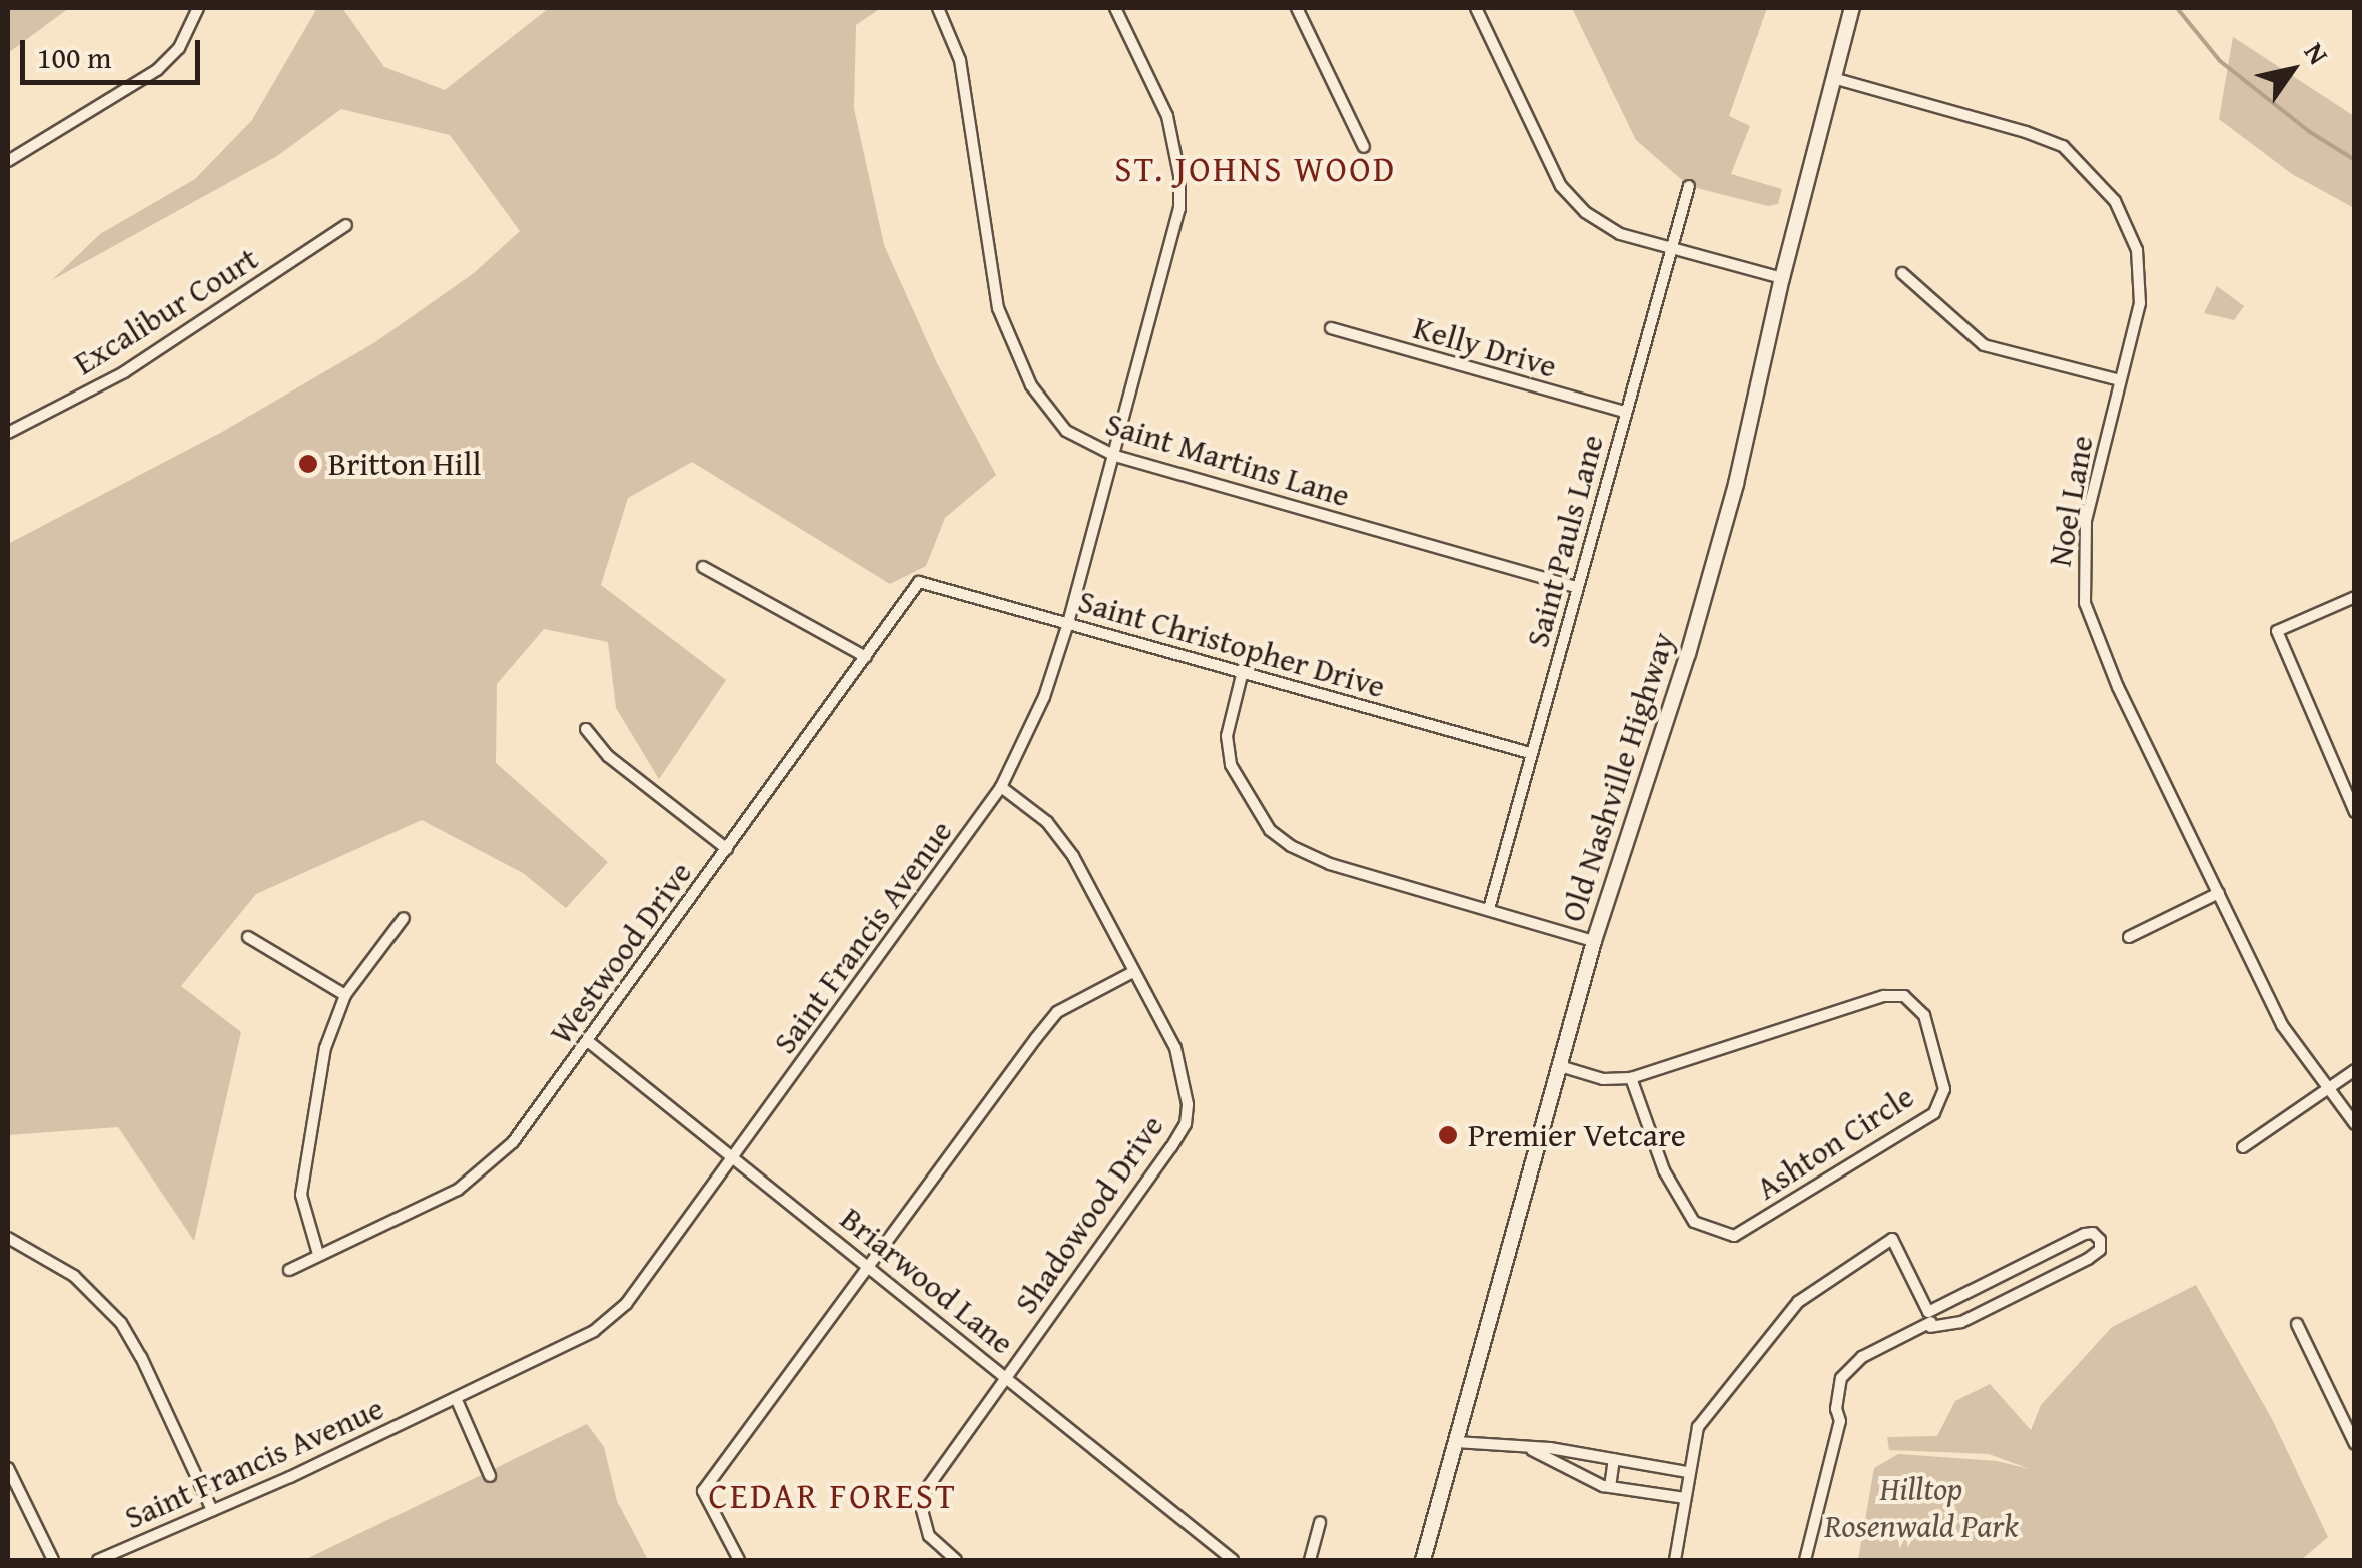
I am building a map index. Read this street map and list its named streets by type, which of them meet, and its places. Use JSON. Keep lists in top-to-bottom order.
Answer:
{
  "streets": {
    "main road": ["Old Nashville Highway"],
    "street": [
      "Excalibur Court",
      "Kelly Drive",
      "Saint Martins Lane",
      "Noel Lane",
      "Saint Pauls Lane",
      "Saint Christopher Drive",
      "Saint Francis Avenue",
      "Westwood Drive",
      "Ashton Circle",
      "Shadowood Drive",
      "Briarwood Lane"
    ]
  },
  "crossings": [
    ["Kelly Drive", "Saint Pauls Lane"],
    ["Saint Martins Lane", "Saint Pauls Lane"],
    ["Saint Martins Lane", "Saint Francis Avenue"],
    ["Noel Lane", "Old Nashville Highway"],
    ["Saint Pauls Lane", "Saint Christopher Drive"],
    ["Saint Christopher Drive", "Saint Francis Avenue"],
    ["Saint Christopher Drive", "Westwood Drive"],
    ["Old Nashville Highway", "Ashton Circle"],
    ["Saint Francis Avenue", "Shadowood Drive"],
    ["Saint Francis Avenue", "Briarwood Lane"],
    ["Westwood Drive", "Briarwood Lane"],
    ["Shadowood Drive", "Briarwood Lane"]
  ],
  "districts": ["ST. JOHNS WOOD", "CEDAR FOREST"],
  "parks": ["Hilltop Rosenwald Park"],
  "places": ["Britton Hill", "Premier Vetcare"],
  "scale_bar": "100 m",
  "north": "top right"
}
